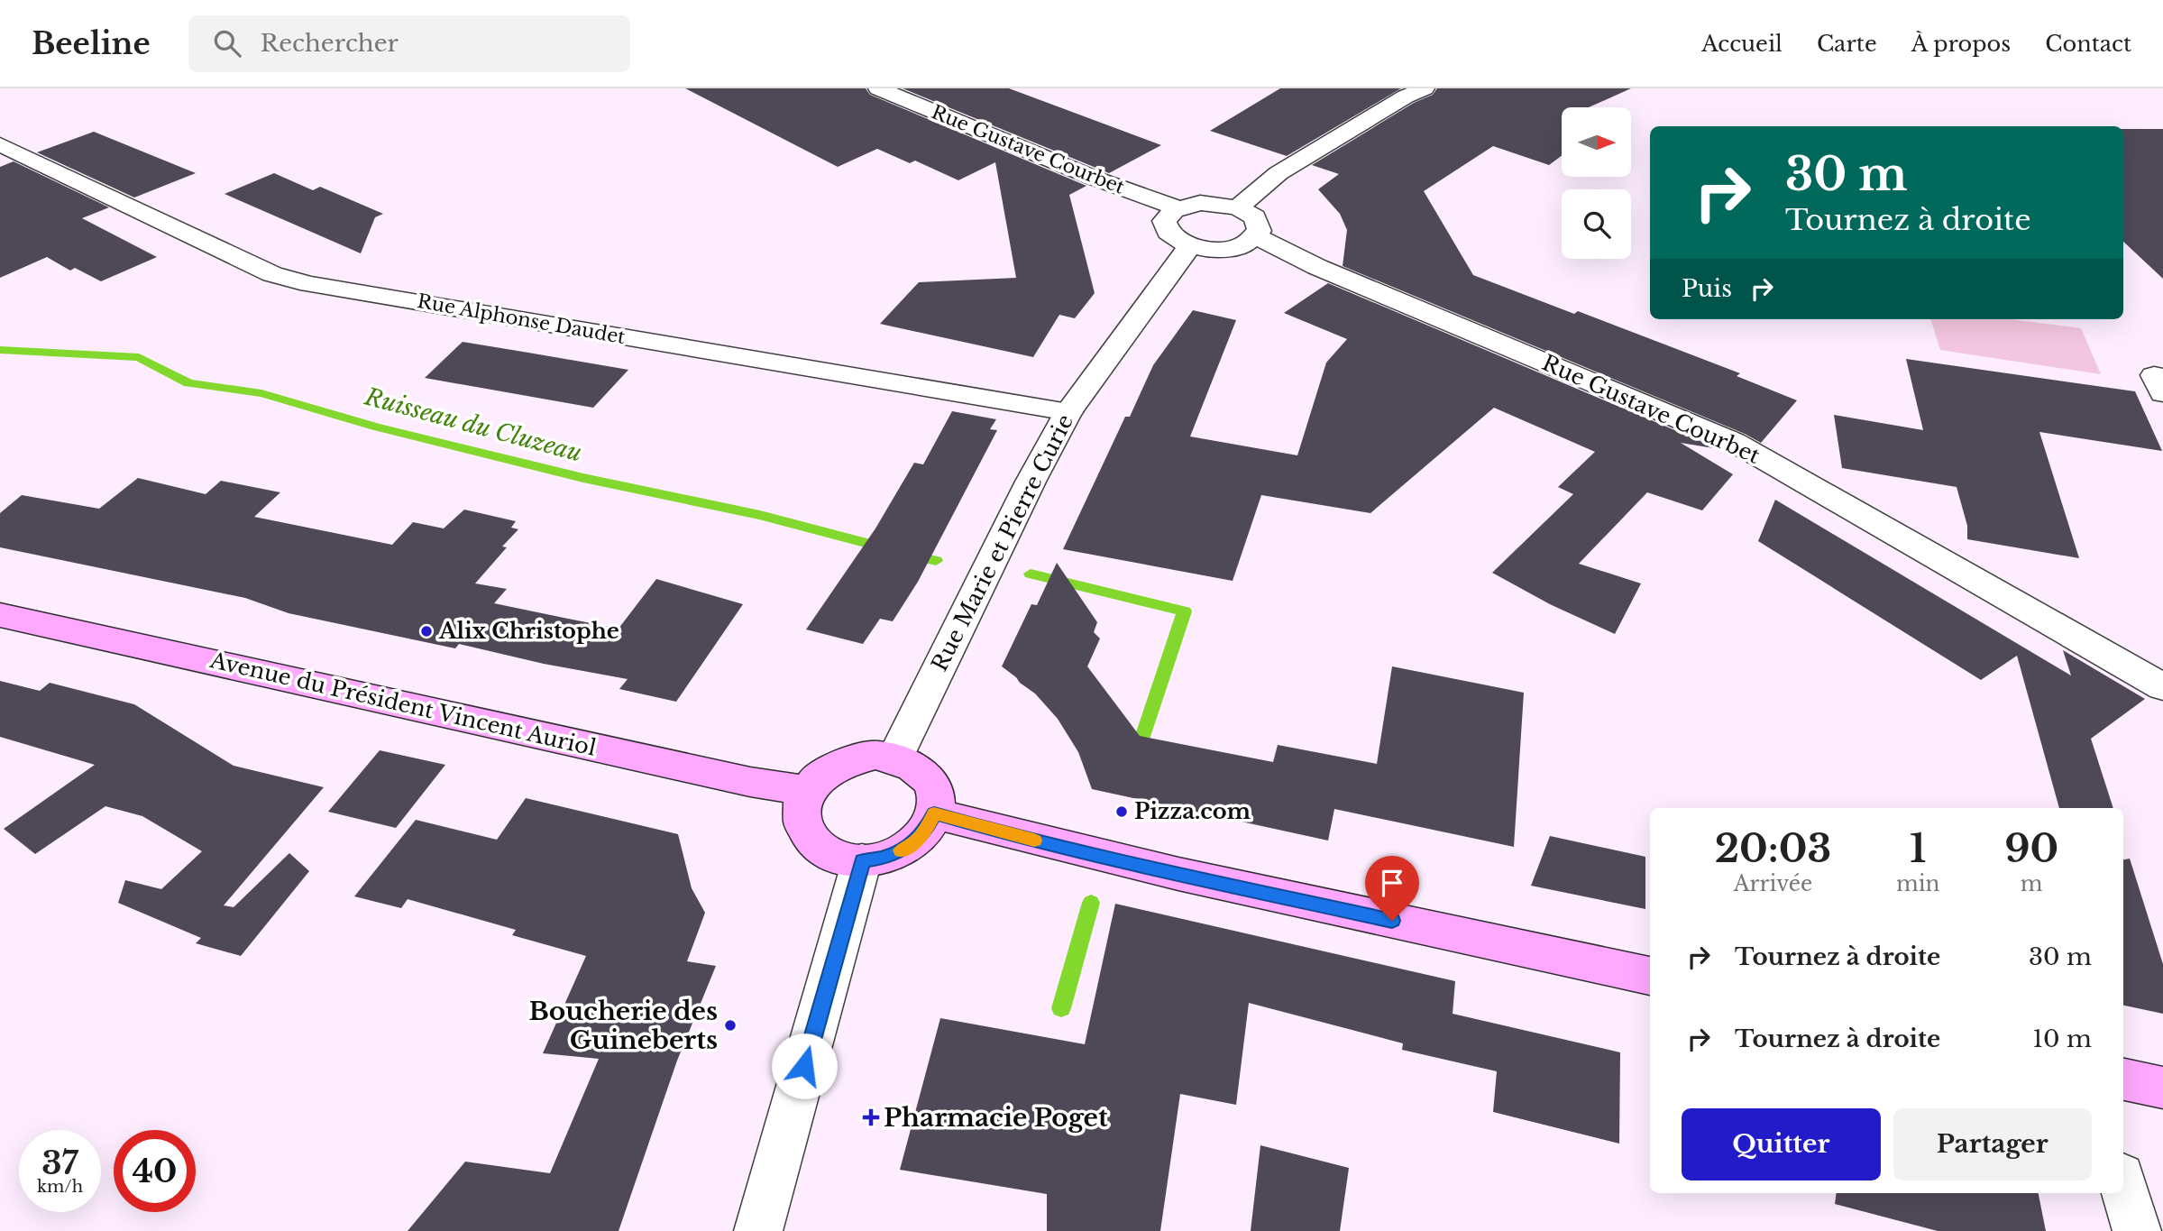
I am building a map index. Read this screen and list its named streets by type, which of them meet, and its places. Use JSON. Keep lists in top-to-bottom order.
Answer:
{
  "streets": {
    "main road": ["Avenue du Président Vincent Auriol"],
    "street": ["Rue Gustave Courbet", "Rue Alphonse Daudet", "Rue Marie et Pierre Curie"]
  },
  "crossings": [
    ["Rue Alphonse Daudet", "Rue Marie et Pierre Curie"],
    ["Rue Marie et Pierre Curie", "Avenue du Président Vincent Auriol"]
  ],
  "water": ["Ruisseau du Cluzeau"],
  "places": {
    "other": ["Alix Christophe", "Pizza.com", "Boucherie des Guineberts"],
    "health": ["Pharmacie Poget"]
  },
  "north": "right",
  "page": {
    "header": "Beeline",
    "search": "Rechercher",
    "nav": [
      "Accueil",
      "Carte",
      "À propos",
      "Contact"
    ],
    "turn": ["30 m", "Tournez à droite"],
    "then": "Puis",
    "eta": [
      "20:03",
      "Arrivée",
      "1",
      "min",
      "90",
      "m"
    ],
    "list": [
      {
        "name": "Tournez à droite",
        "value": "30 m"
      },
      {
        "name": "Tournez à droite",
        "value": "10 m"
      }
    ],
    "buttons": ["Quitter", "Partager"],
    "speed": "37 km/h",
    "limit": "40"
  }
}
